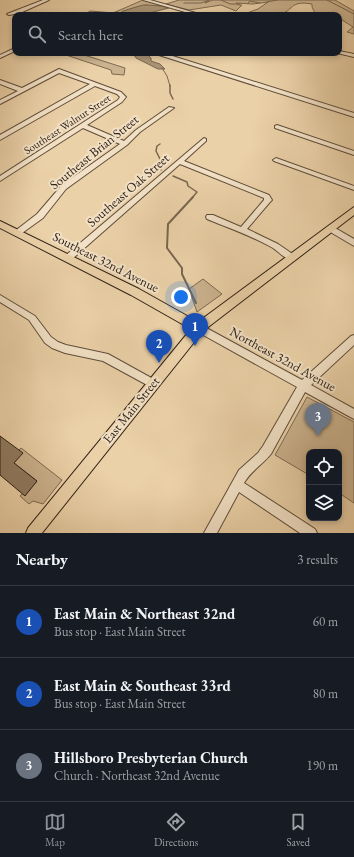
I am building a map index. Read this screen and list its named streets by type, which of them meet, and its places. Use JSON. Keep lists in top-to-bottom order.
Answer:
{
  "streets": {
    "main road": ["Southeast 32nd Avenue", "East Main Street"],
    "street": [
      "Southeast Walnut Street",
      "Southeast Brian Street",
      "Southeast Oak Street",
      "Northeast 32nd Avenue"
    ]
  },
  "crossings": [
    ["Southeast Brian Street", "Southeast 32nd Avenue"],
    ["Southeast Oak Street", "Southeast 32nd Avenue"],
    ["Southeast 32nd Avenue", "Northeast 32nd Avenue"],
    ["Southeast 32nd Avenue", "East Main Street"],
    ["Northeast 32nd Avenue", "East Main Street"]
  ],
  "page": {
    "search": "Search here",
    "pins": ["1", "2", "3"],
    "heading": ["Nearby", "3 results"],
    "list": [
      {
        "mark": "1",
        "name": "East Main & Northeast 32nd",
        "note": "Bus stop · East Main Street",
        "value": "60 m"
      },
      {
        "mark": "2",
        "name": "East Main & Southeast 33rd",
        "note": "Bus stop · East Main Street",
        "value": "80 m"
      },
      {
        "mark": "3",
        "name": "Hillsboro Presbyterian Church",
        "note": "Church · Northeast 32nd Avenue",
        "value": "190 m"
      }
    ],
    "nav": ["Map", "Directions", "Saved"]
  }
}
